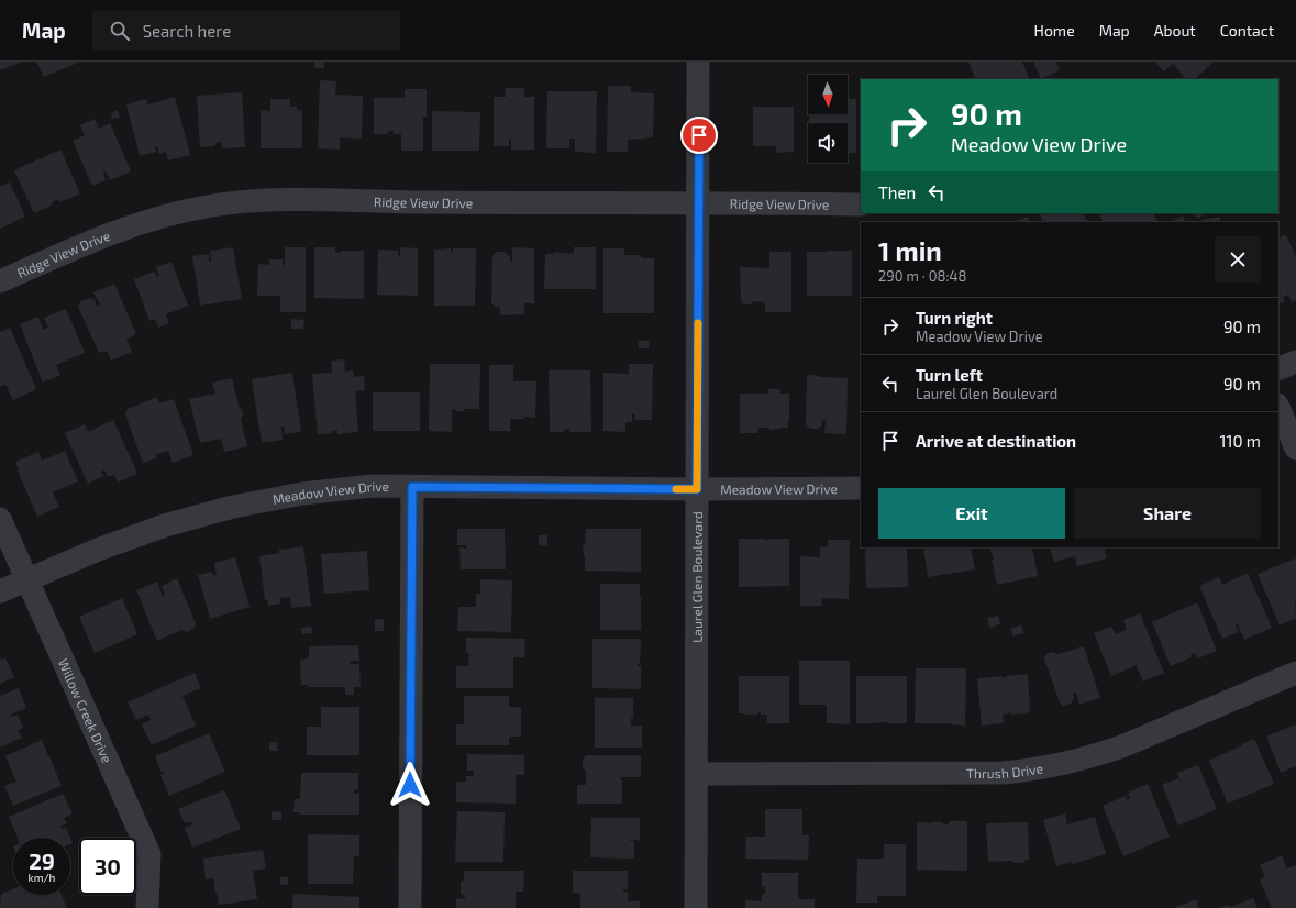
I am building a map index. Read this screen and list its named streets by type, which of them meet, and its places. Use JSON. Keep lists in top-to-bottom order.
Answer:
{
  "streets": {
    "street": [
      "Ridge View Drive",
      "Meadow View Drive",
      "Laurel Glen Boulevard",
      "Willow Creek Drive",
      "Thrush Drive"
    ]
  },
  "crossings": [
    ["Ridge View Drive", "Laurel Glen Boulevard"],
    ["Meadow View Drive", "Laurel Glen Boulevard"],
    ["Meadow View Drive", "Willow Creek Drive"],
    ["Laurel Glen Boulevard", "Thrush Drive"]
  ],
  "north": "bottom",
  "page": {
    "header": "Map",
    "search": "Search here",
    "nav": [
      "Home",
      "Map",
      "About",
      "Contact"
    ],
    "turn": ["90 m", "Meadow View Drive"],
    "then": "Then",
    "heading": ["1 min", "290 m · 08:48"],
    "list": [
      {
        "name": "Turn right",
        "note": "Meadow View Drive",
        "value": "90 m"
      },
      {
        "name": "Turn left",
        "note": "Laurel Glen Boulevard",
        "value": "90 m"
      },
      {
        "name": "Arrive at destination",
        "value": "110 m"
      }
    ],
    "buttons": ["Exit", "Share"],
    "speed": "29 km/h",
    "limit": "30"
  }
}
